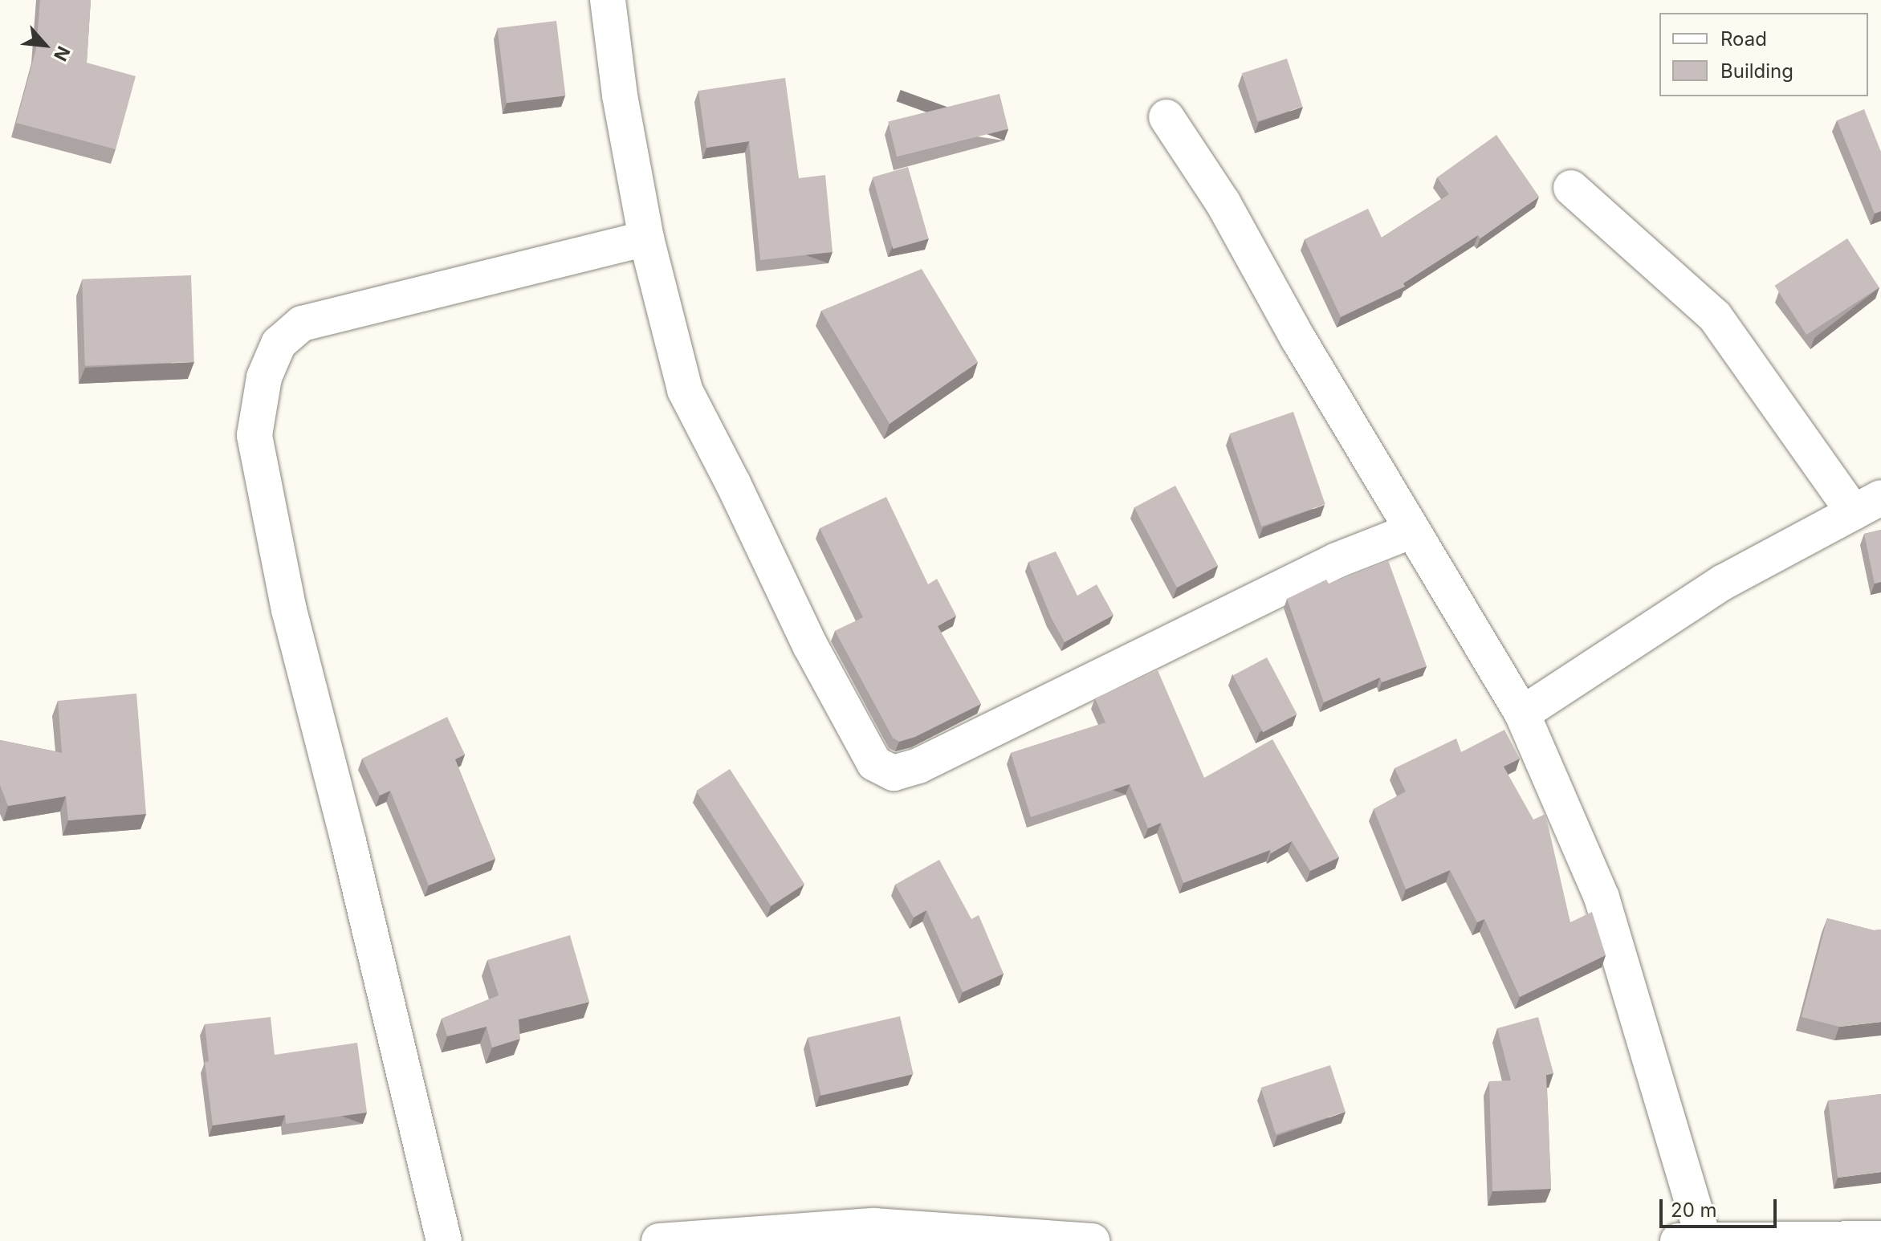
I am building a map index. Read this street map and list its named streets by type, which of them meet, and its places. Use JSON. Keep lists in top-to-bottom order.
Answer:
{
  "legend": ["Road", "Building"],
  "scale_bar": "20 m",
  "north": "bottom right"
}
